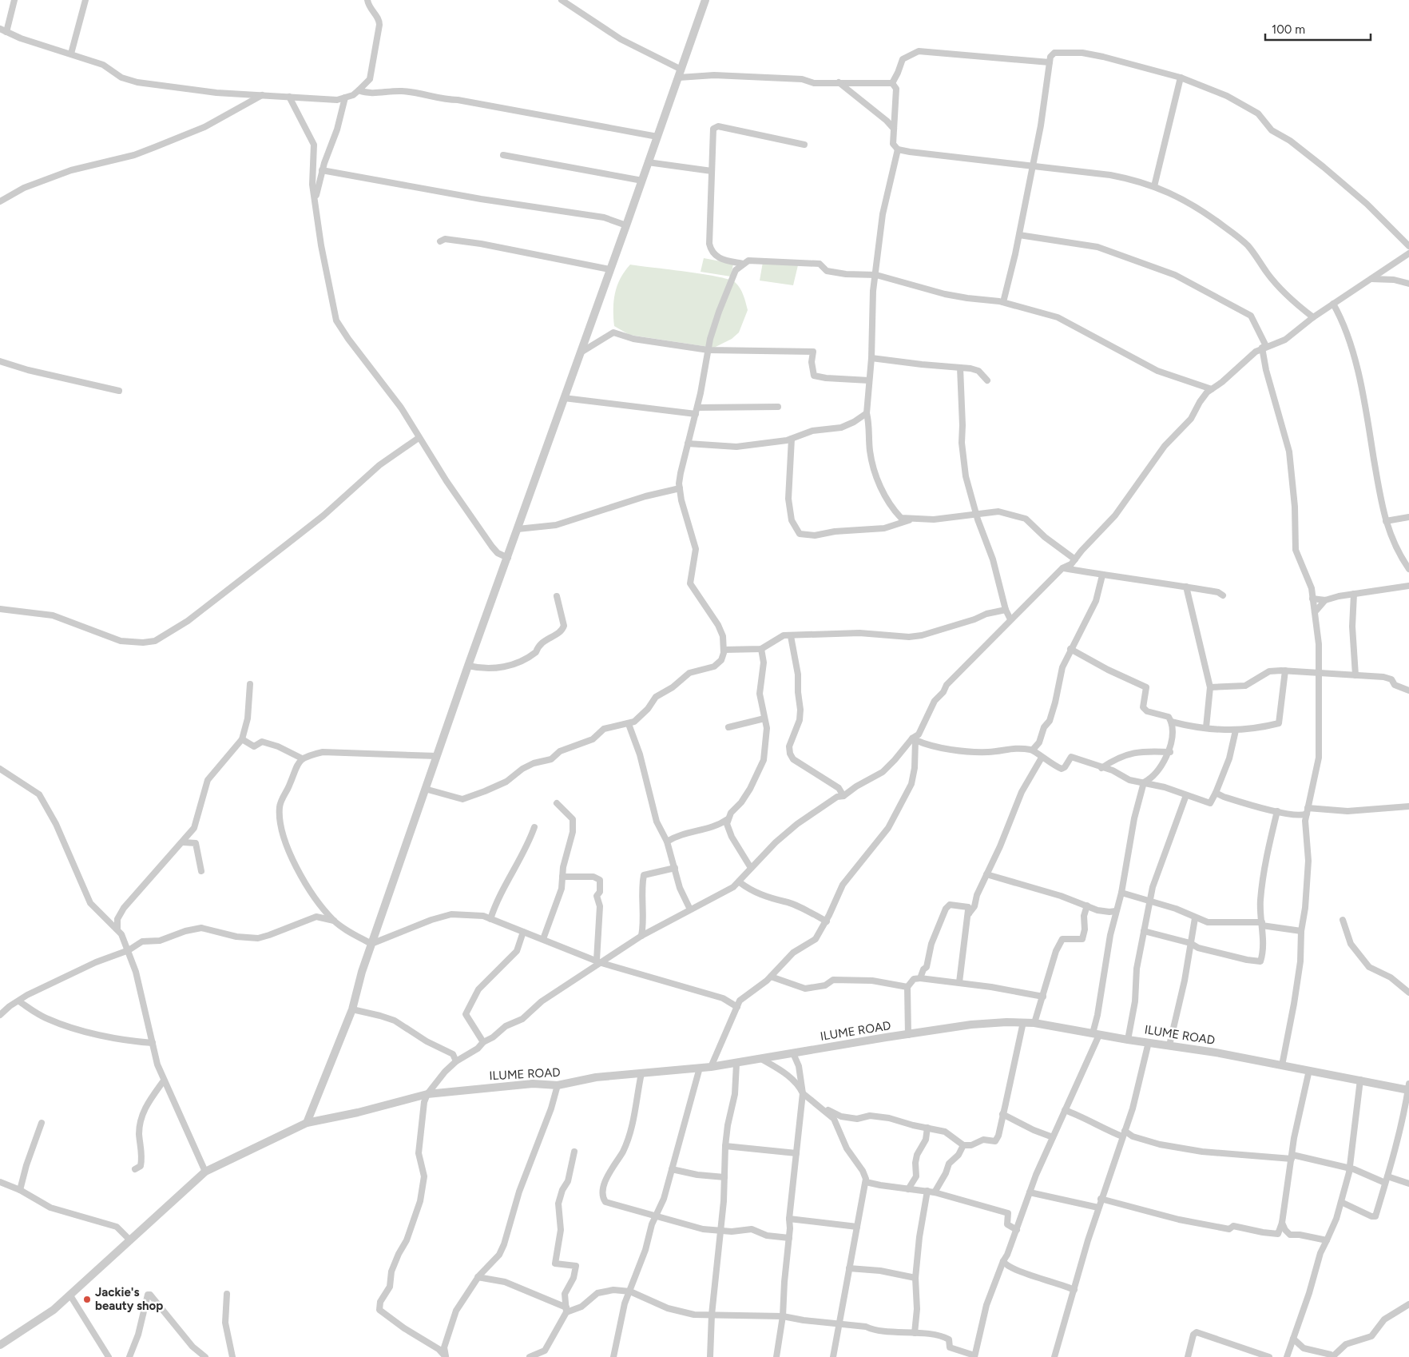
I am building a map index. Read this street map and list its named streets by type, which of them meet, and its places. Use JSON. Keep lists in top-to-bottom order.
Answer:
{
  "streets": {
    "street": ["ILUME ROAD"]
  },
  "places": ["Jackie's beauty shop"],
  "scale_bar": "100 m"
}
